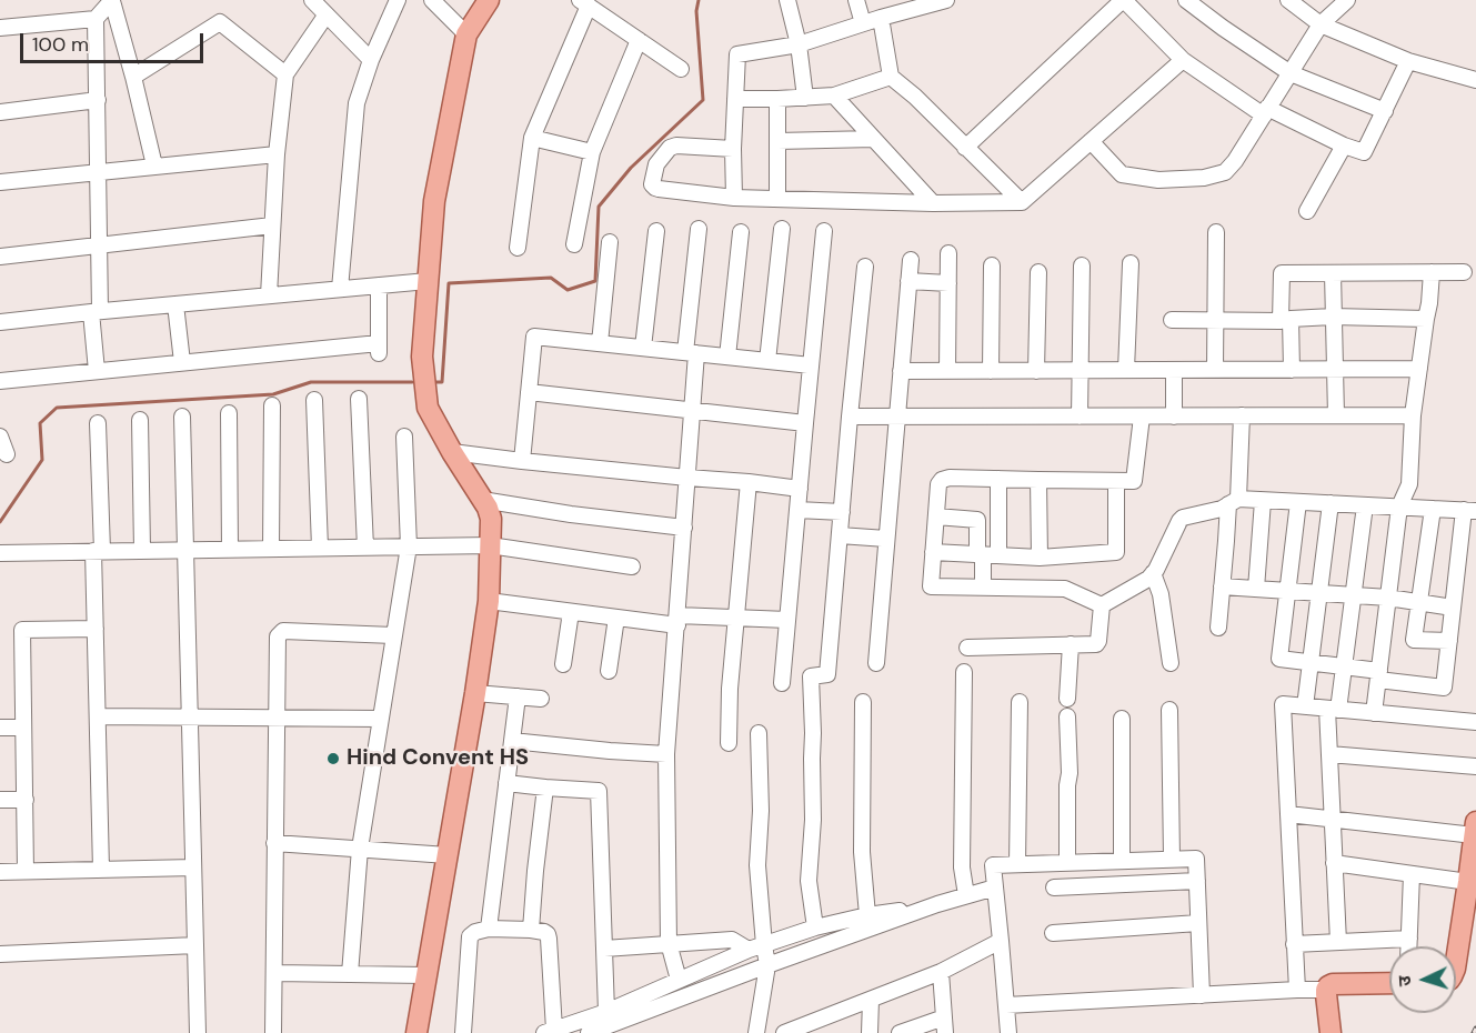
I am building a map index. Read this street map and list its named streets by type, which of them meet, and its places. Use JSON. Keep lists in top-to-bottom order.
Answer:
{
  "places": ["Hind Convent HS"],
  "scale_bar": "100 m",
  "north": "left"
}
